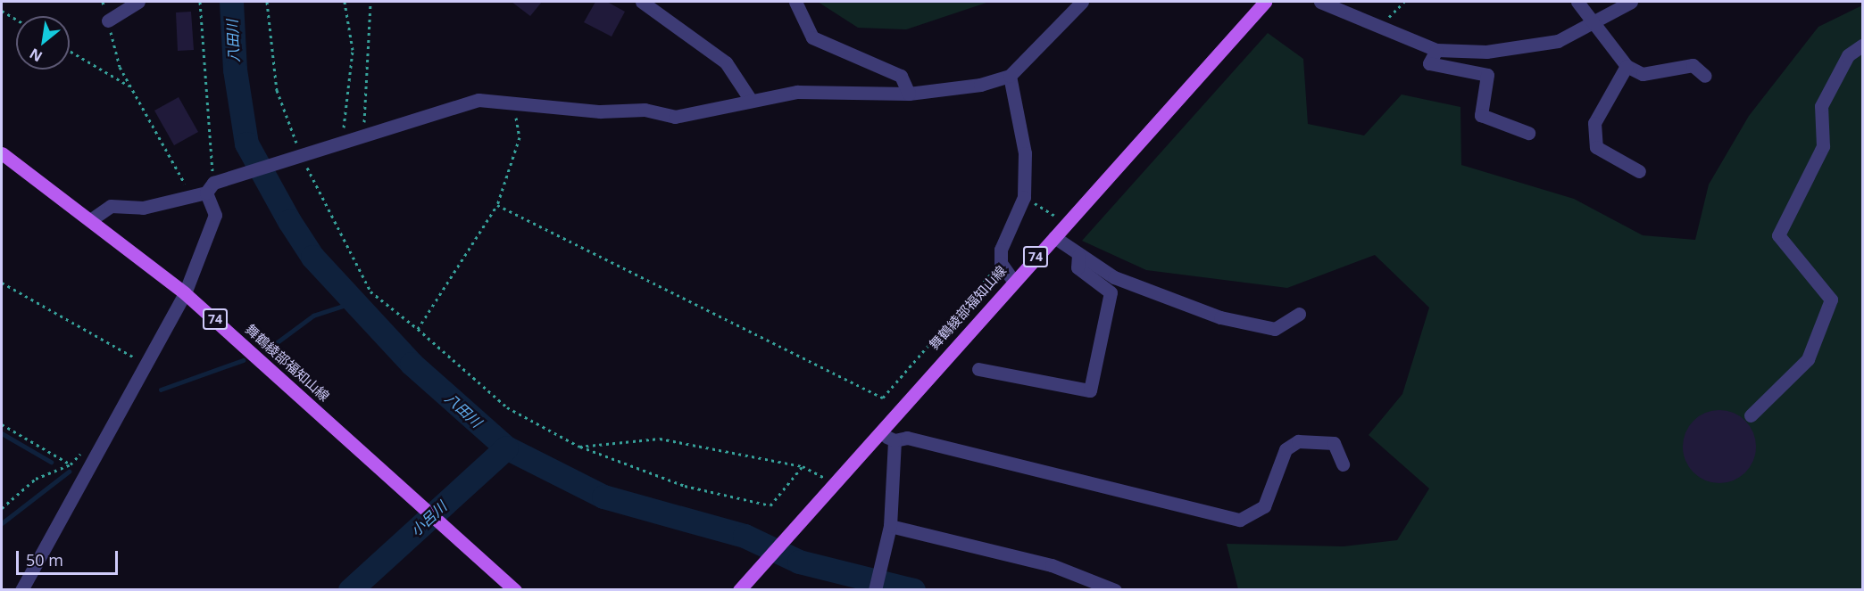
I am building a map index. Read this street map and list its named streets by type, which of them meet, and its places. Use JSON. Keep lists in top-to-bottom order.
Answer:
{
  "streets": {
    "main road": ["74", "舞鶴綾部福知山線"]
  },
  "water": ["八田川", "小呂川"],
  "scale_bar": "50 m",
  "north": "bottom left"
}
